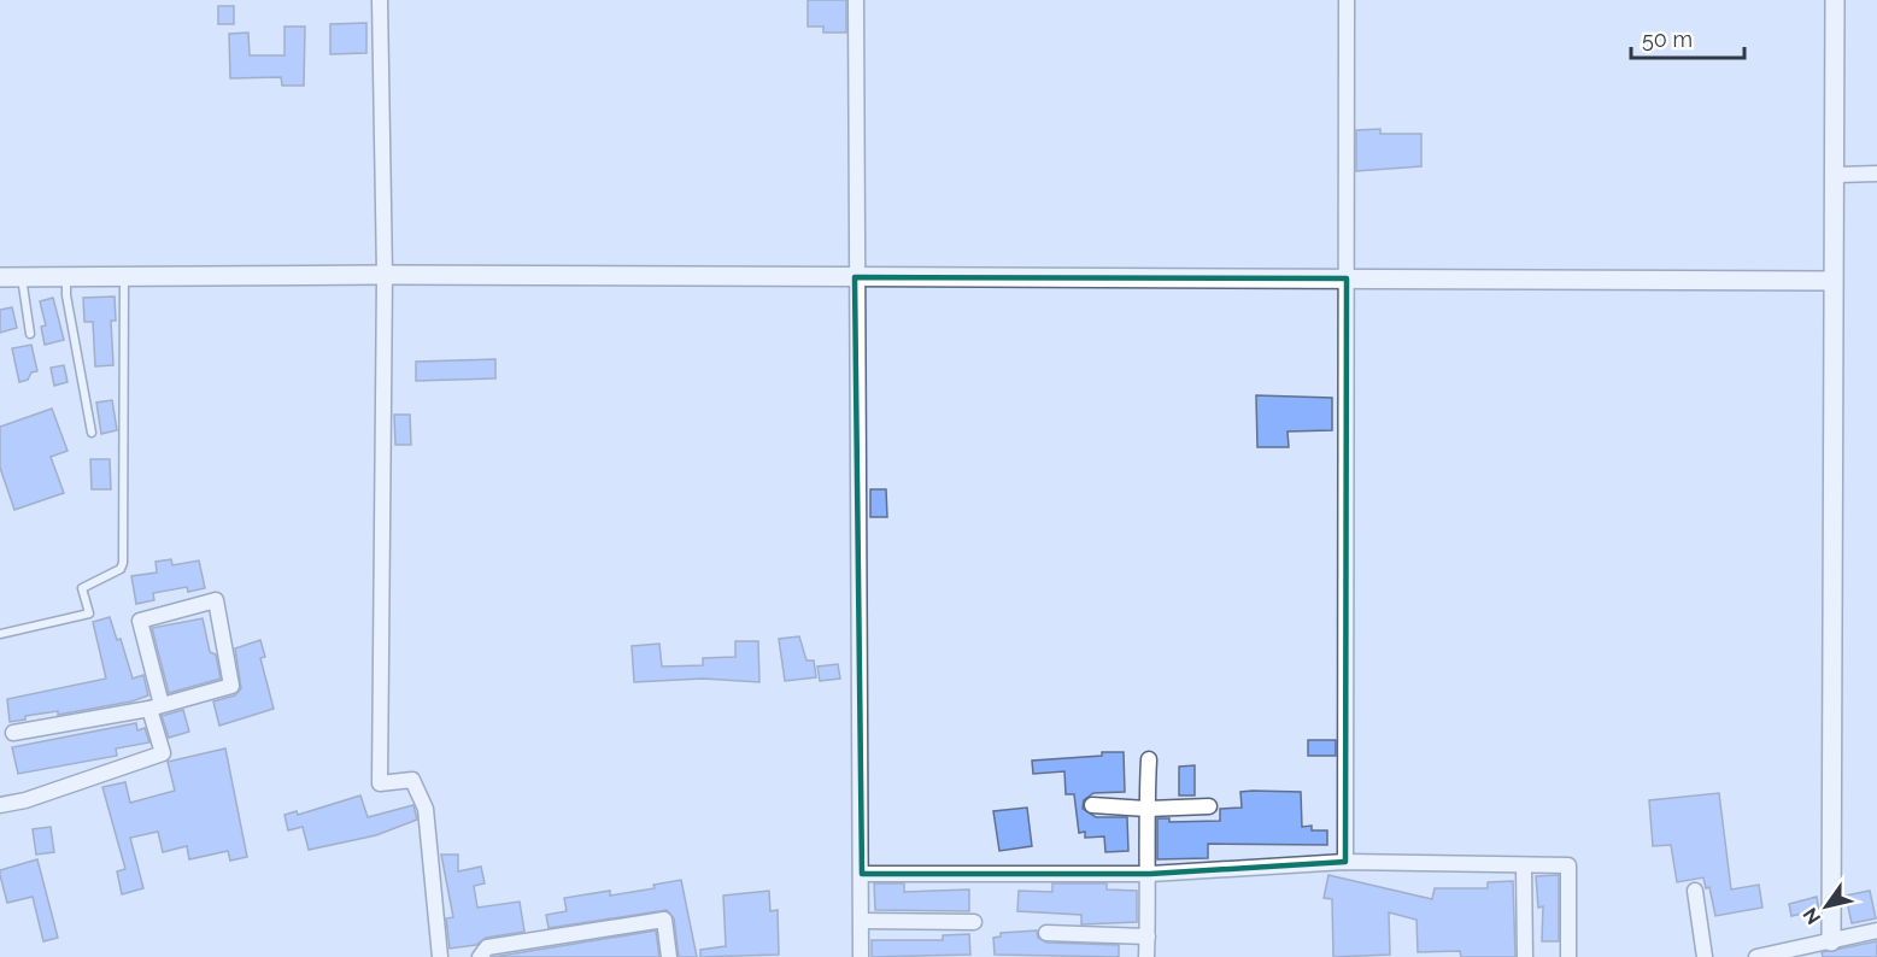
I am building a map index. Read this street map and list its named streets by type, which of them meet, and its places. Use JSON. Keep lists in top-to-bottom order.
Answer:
{
  "scale_bar": "50 m",
  "north": "bottom left"
}
